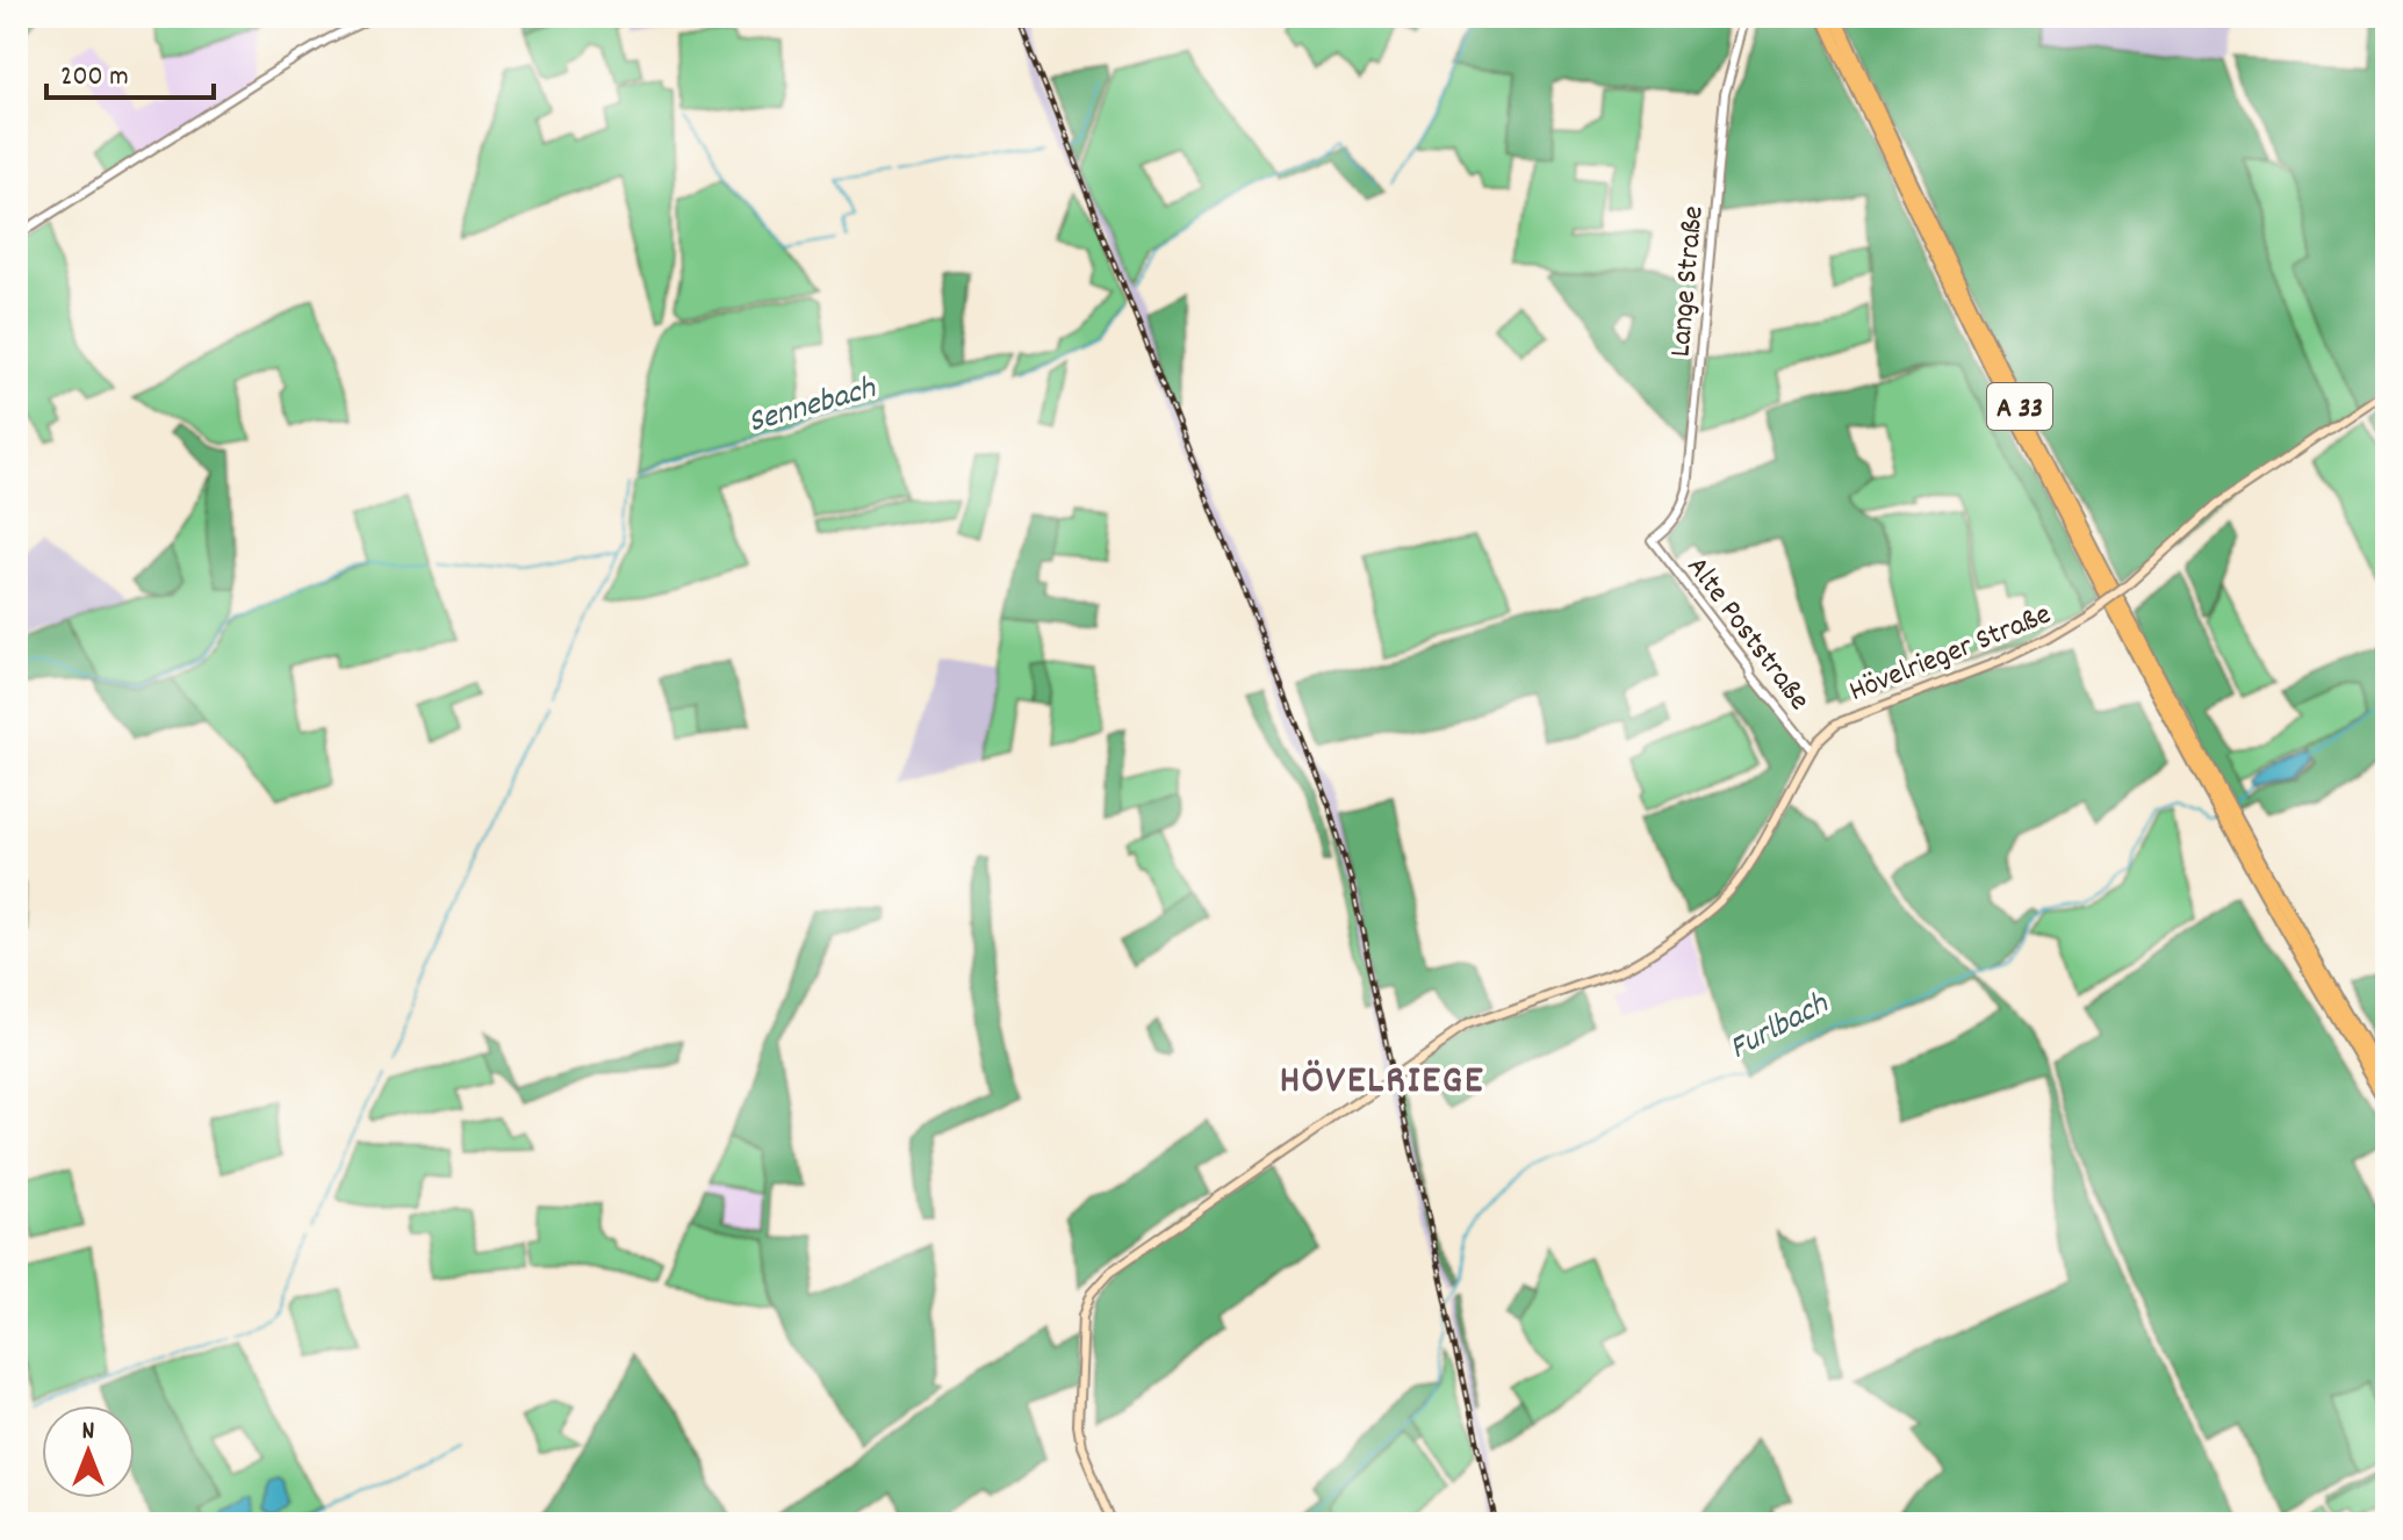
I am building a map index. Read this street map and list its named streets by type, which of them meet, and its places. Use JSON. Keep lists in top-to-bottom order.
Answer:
{
  "streets": {
    "highway": ["A 33"],
    "main road": ["Hövelrieger Straße"],
    "street": ["Lange Straße", "Alte Poststraße"]
  },
  "crossings": [
    ["Lange Straße", "Alte Poststraße"],
    ["Alte Poststraße", "Hövelrieger Straße"]
  ],
  "districts": ["HÖVELRIEGE"],
  "water": ["Sennebach", "Furlbach"],
  "scale_bar": "200 m",
  "north": "top"
}
